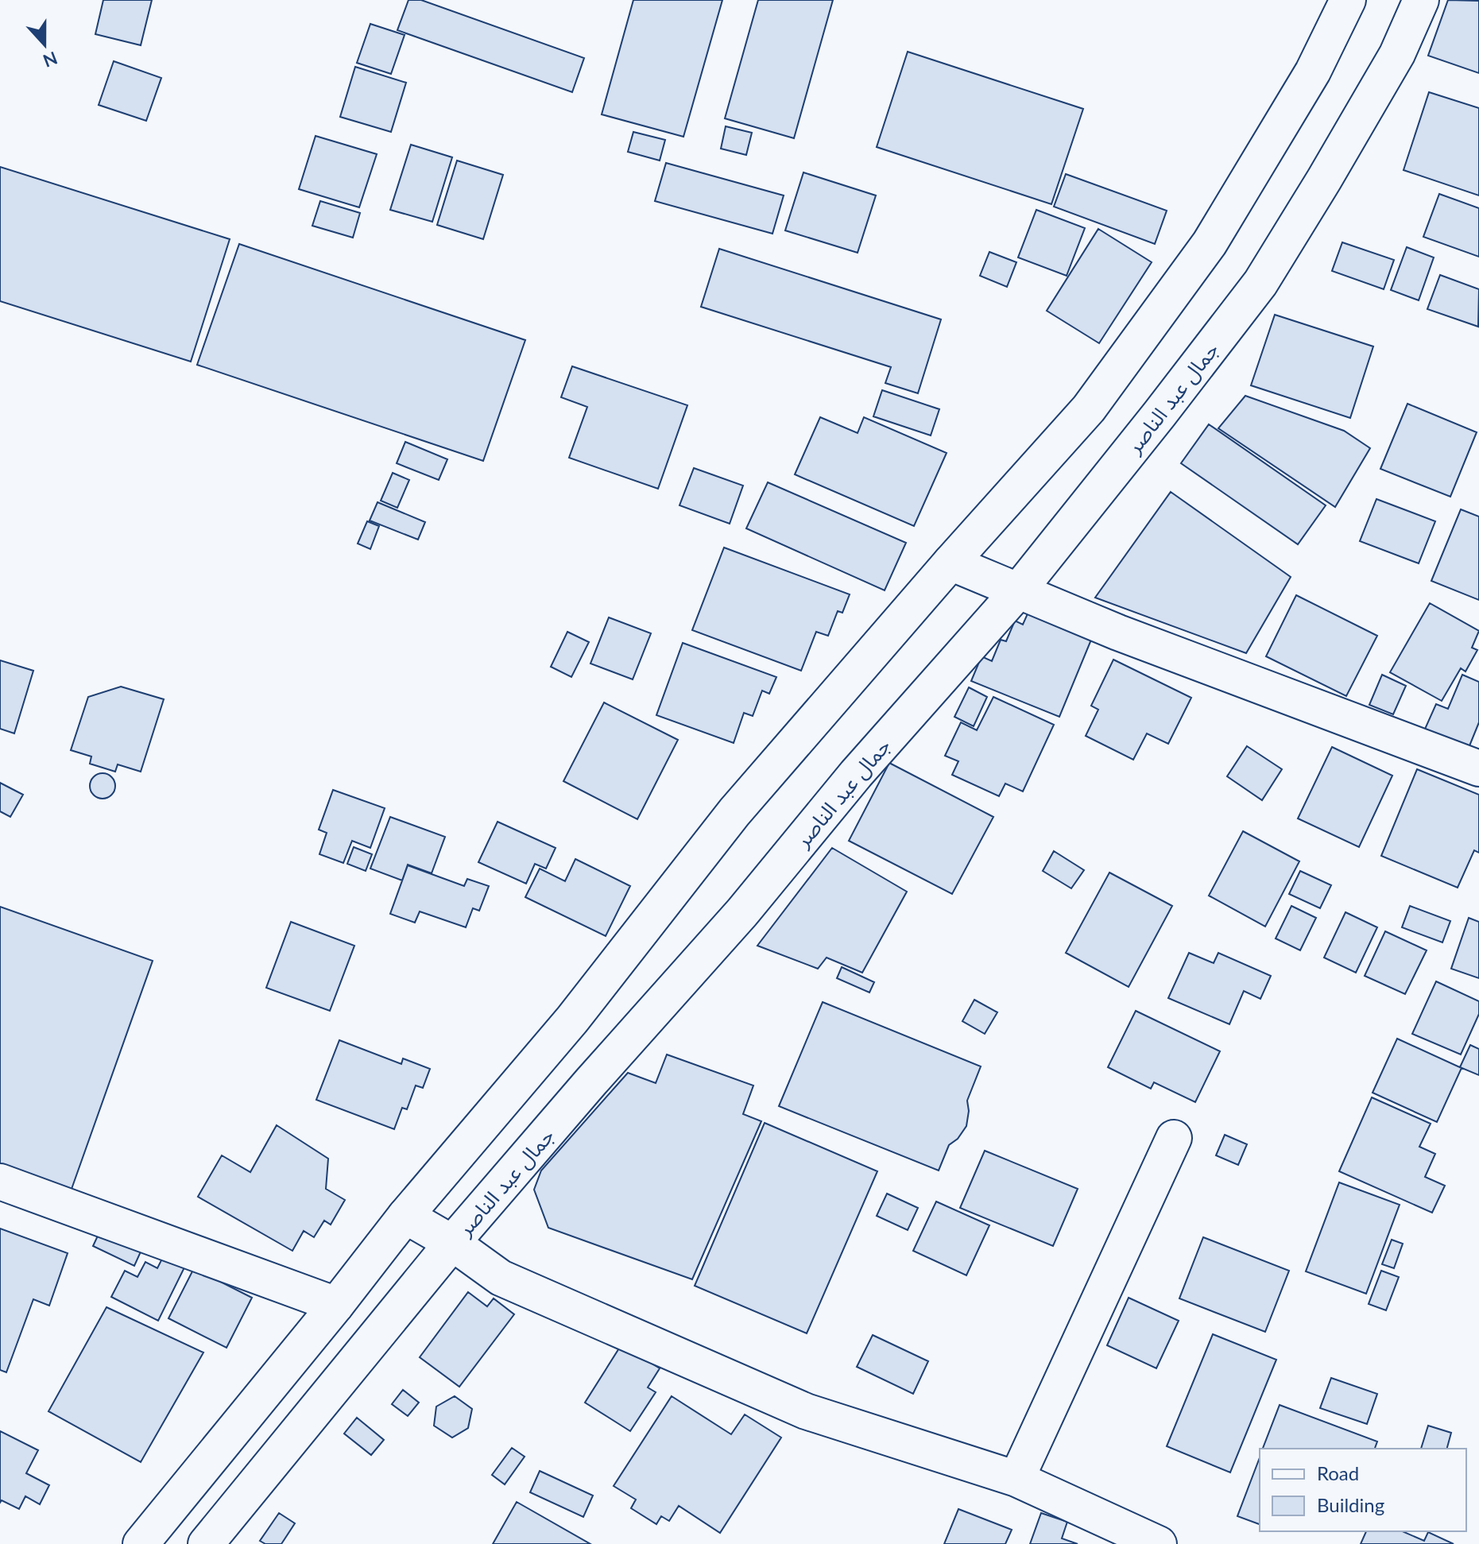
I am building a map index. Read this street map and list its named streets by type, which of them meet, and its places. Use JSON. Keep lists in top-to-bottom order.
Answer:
{
  "streets": {
    "main road": ["جمال عبد الناصر"]
  },
  "legend": ["Road", "Building"],
  "north": "bottom"
}
